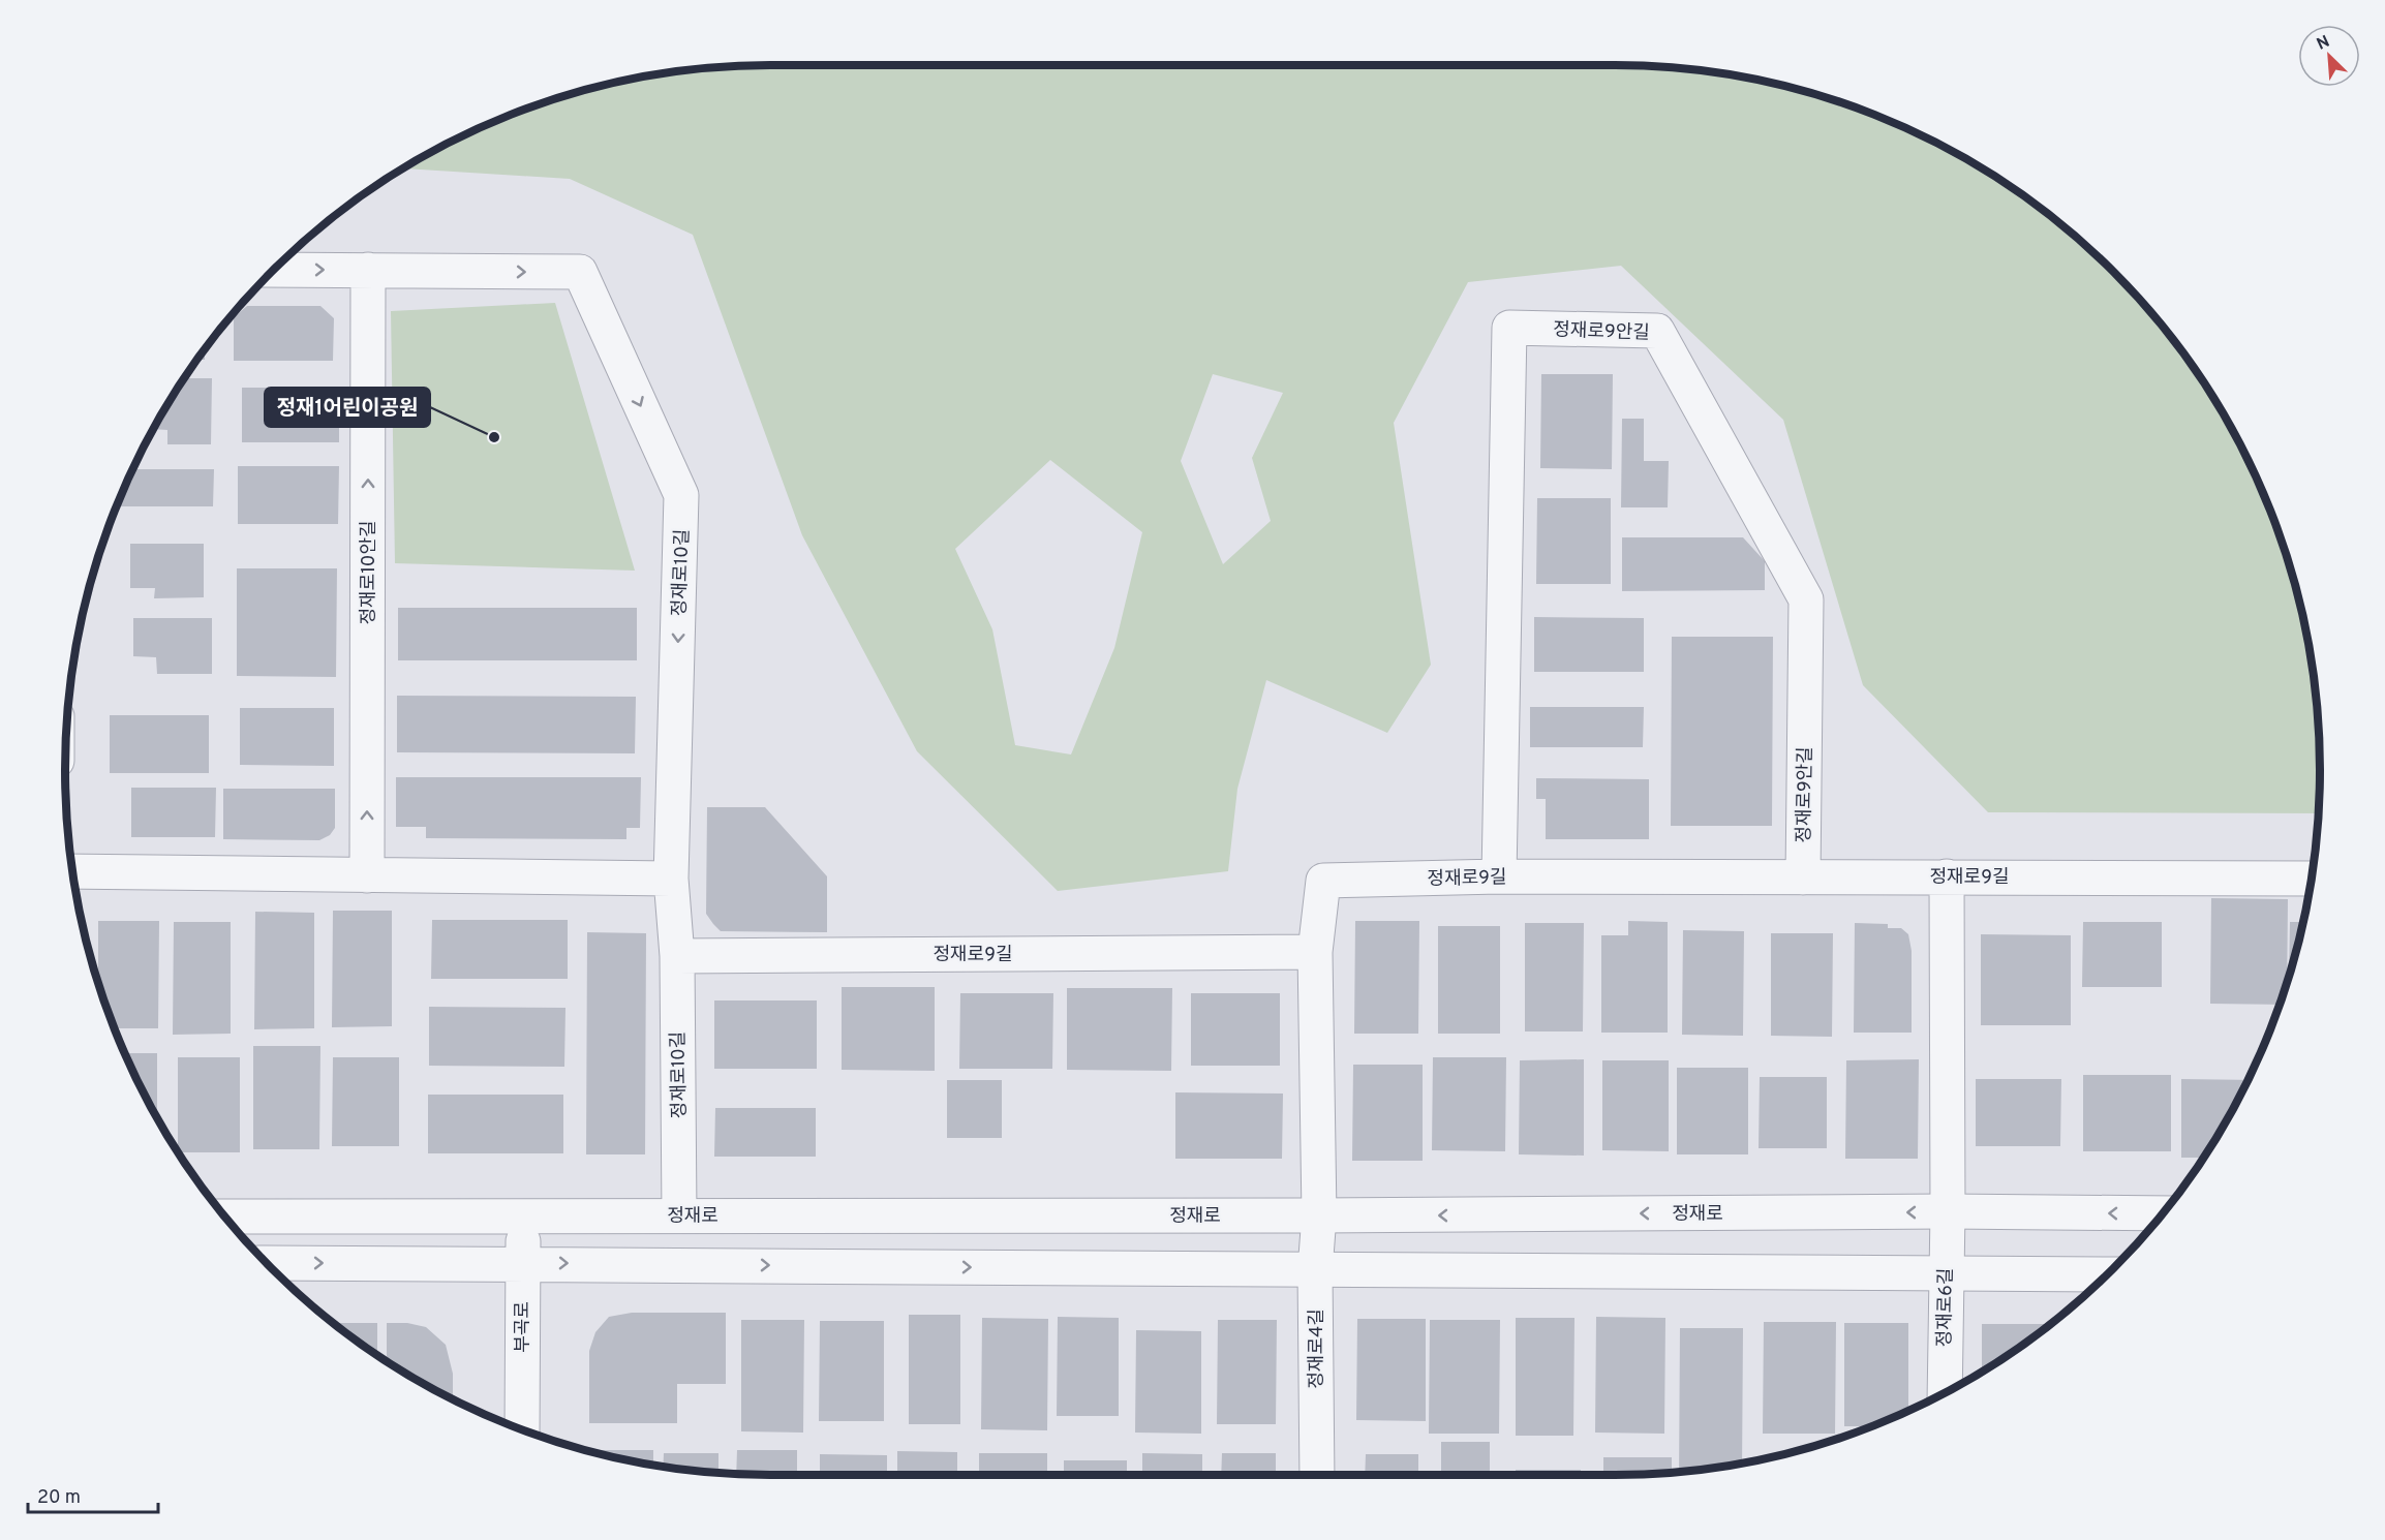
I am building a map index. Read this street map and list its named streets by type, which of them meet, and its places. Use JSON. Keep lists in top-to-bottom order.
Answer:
{
  "streets": {
    "street": [
      "정재로9안길",
      "정재로10안길",
      "정재로10길",
      "정재로9길",
      "정재로",
      "정재로6길",
      "부곡로",
      "정재로4길"
    ]
  },
  "crossings": [
    ["정재로9안길", "정재로9길"],
    ["정재로10안길", "정재로10길"],
    ["정재로10길", "정재로9길"],
    ["정재로10길", "정재로"],
    ["정재로9길", "정재로6길"],
    ["정재로9길", "정재로4길"],
    ["정재로", "정재로6길"],
    ["정재로", "부곡로"],
    ["정재로", "정재로4길"]
  ],
  "one_way": ["정재로10안길"],
  "places": ["정재1어린이공원"],
  "scale_bar": "20 m",
  "north": "top left"
}
